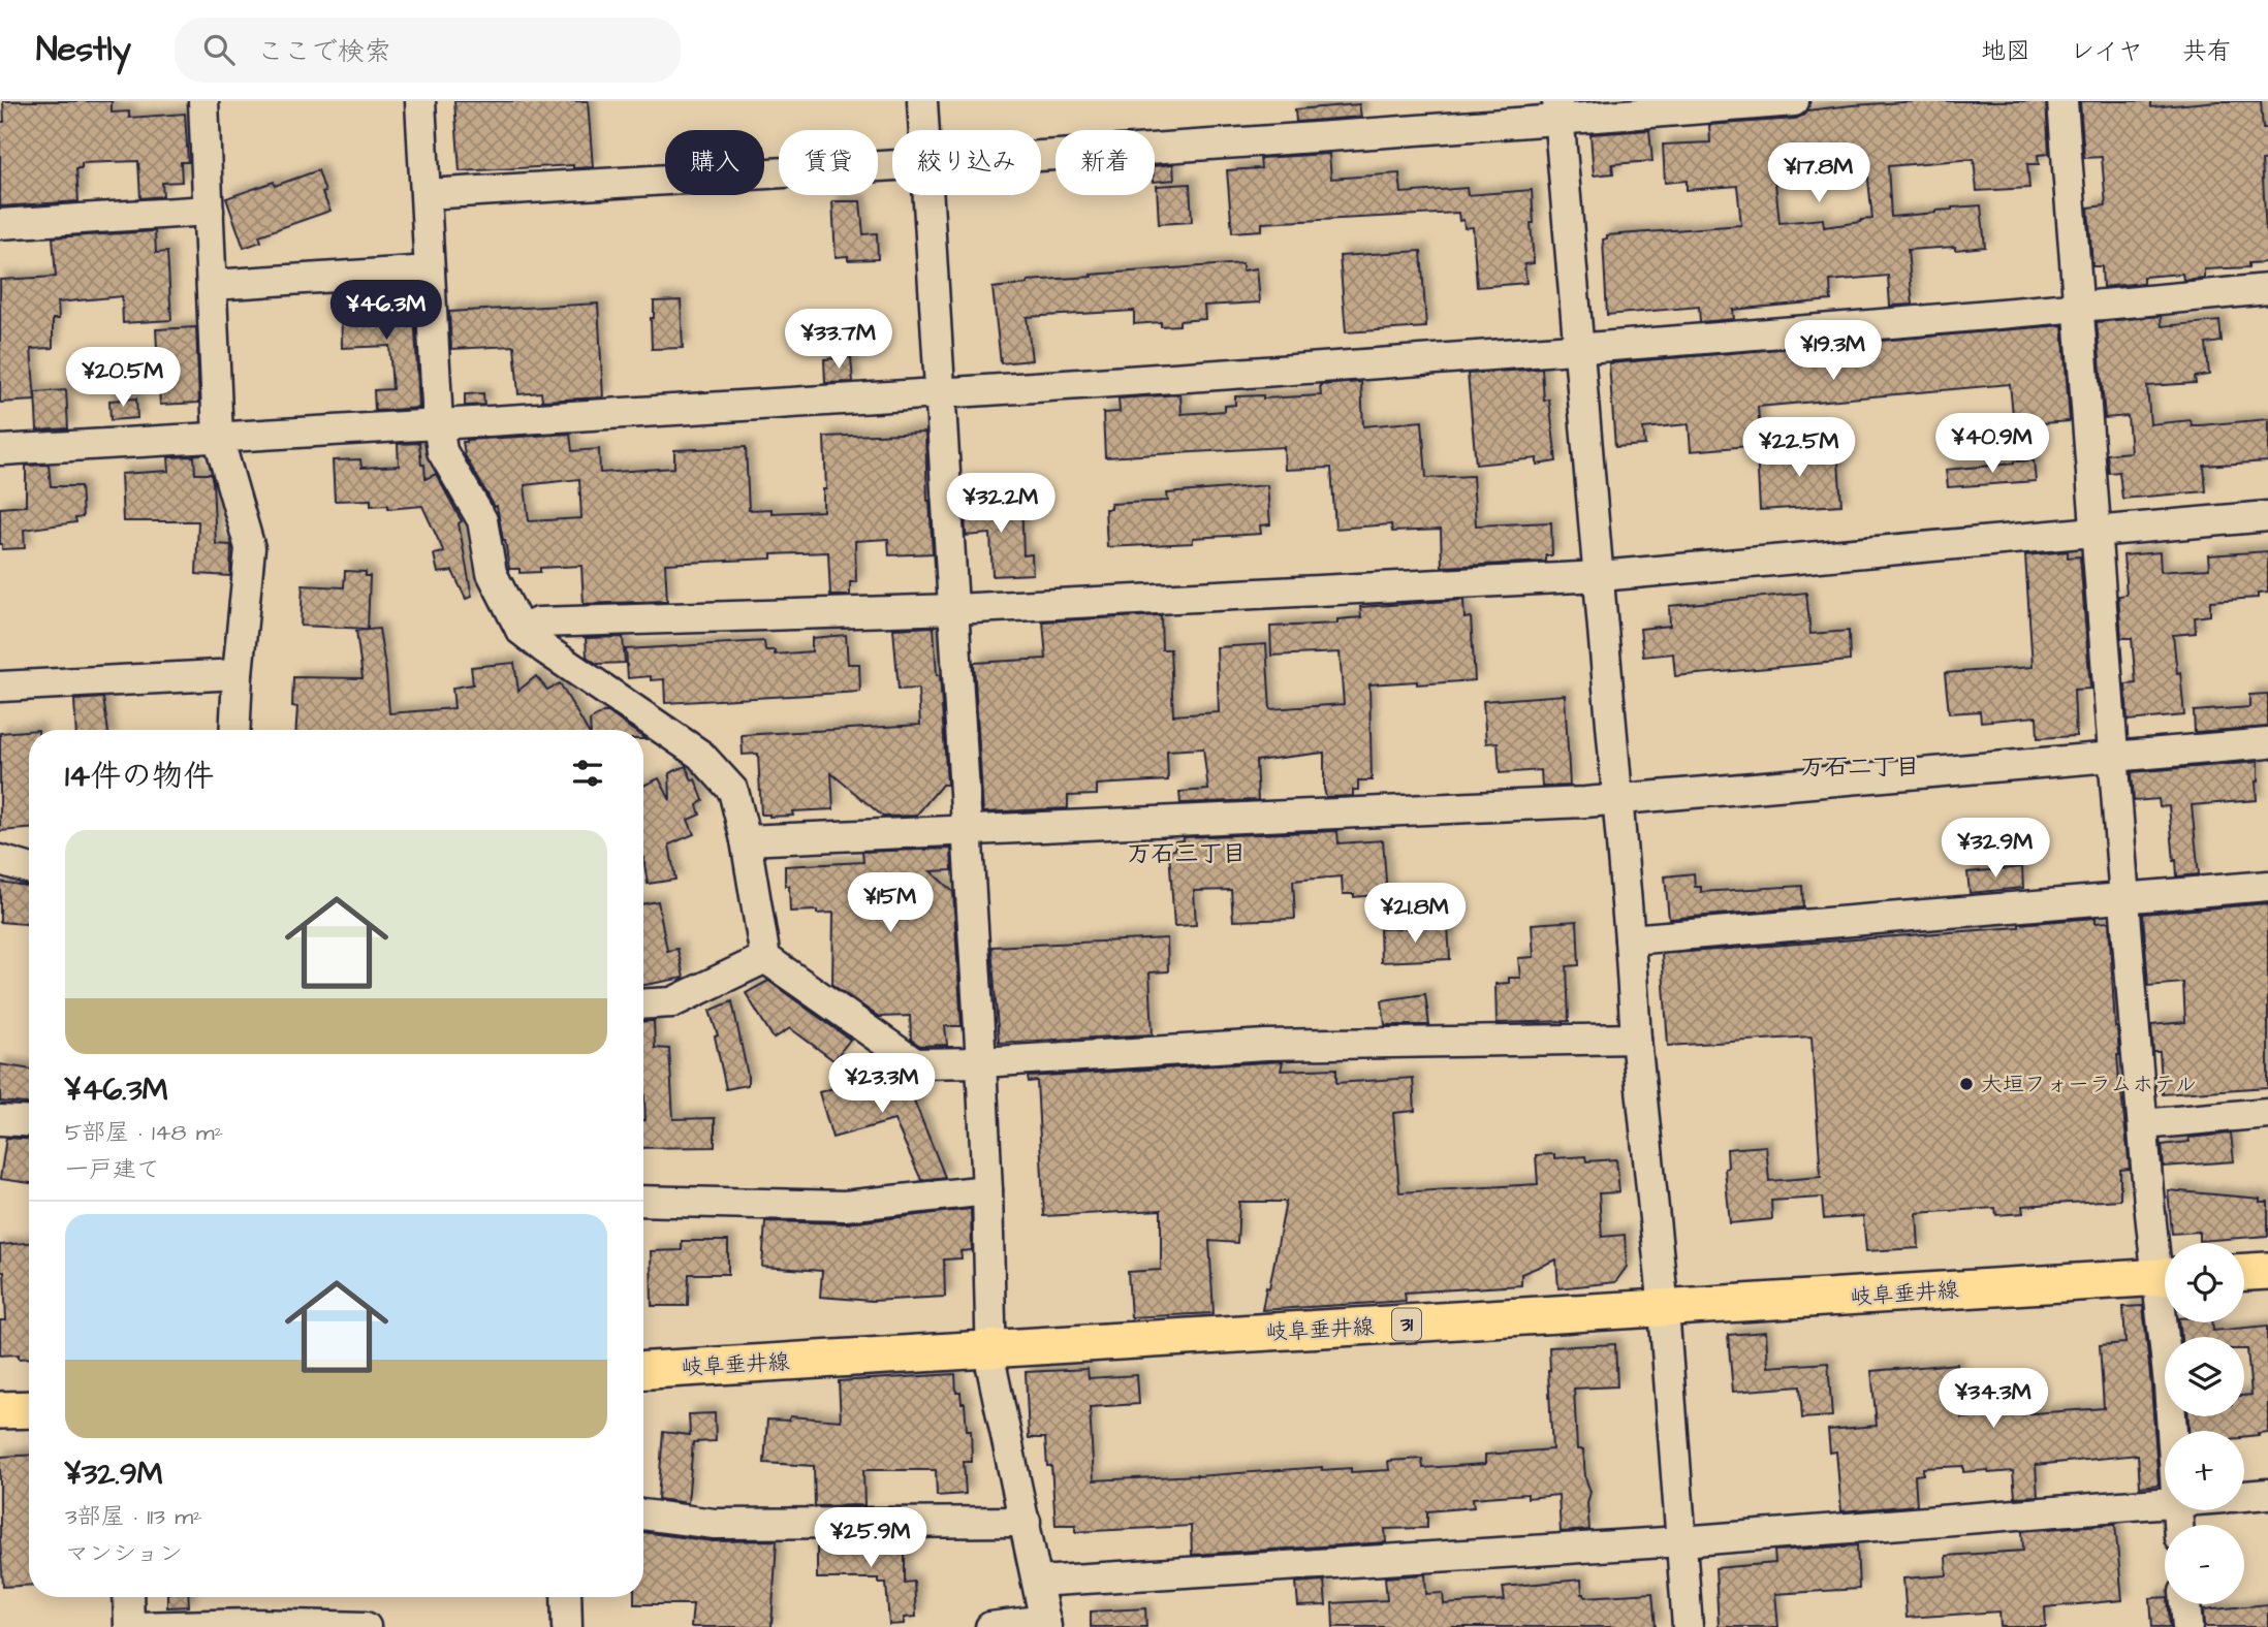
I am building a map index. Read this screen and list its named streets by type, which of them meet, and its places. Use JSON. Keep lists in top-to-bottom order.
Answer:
{
  "streets": {
    "main road": ["岐阜垂井線", "31"]
  },
  "districts": ["万石二丁目", "万石三丁目"],
  "places": ["大垣フォーラムホテル"],
  "page": {
    "header": "Nestly",
    "search": "ここで検索",
    "nav": ["地図", "レイヤ", "共有"],
    "chip": [
      "購入",
      "賃貸",
      "絞り込み",
      "新着"
    ],
    "price": [
      "¥17.8M",
      "¥46.3M",
      "¥33.7M",
      "¥19.3M",
      "¥20.5M",
      "¥40.9M",
      "¥22.5M",
      "¥32.2M",
      "¥32.9M",
      "¥15M",
      "¥21.8M",
      "¥23.3M",
      "¥34.3M",
      "¥25.9M"
    ],
    "heading": "14件の物件",
    "list": [
      {
        "name": "¥46.3M",
        "note": "5部屋 · 148 m² · 一戸建て"
      },
      {
        "name": "¥32.9M",
        "note": "3部屋 · 113 m² · マンション"
      }
    ],
    "map_buttons": ["+", "−"]
  }
}
